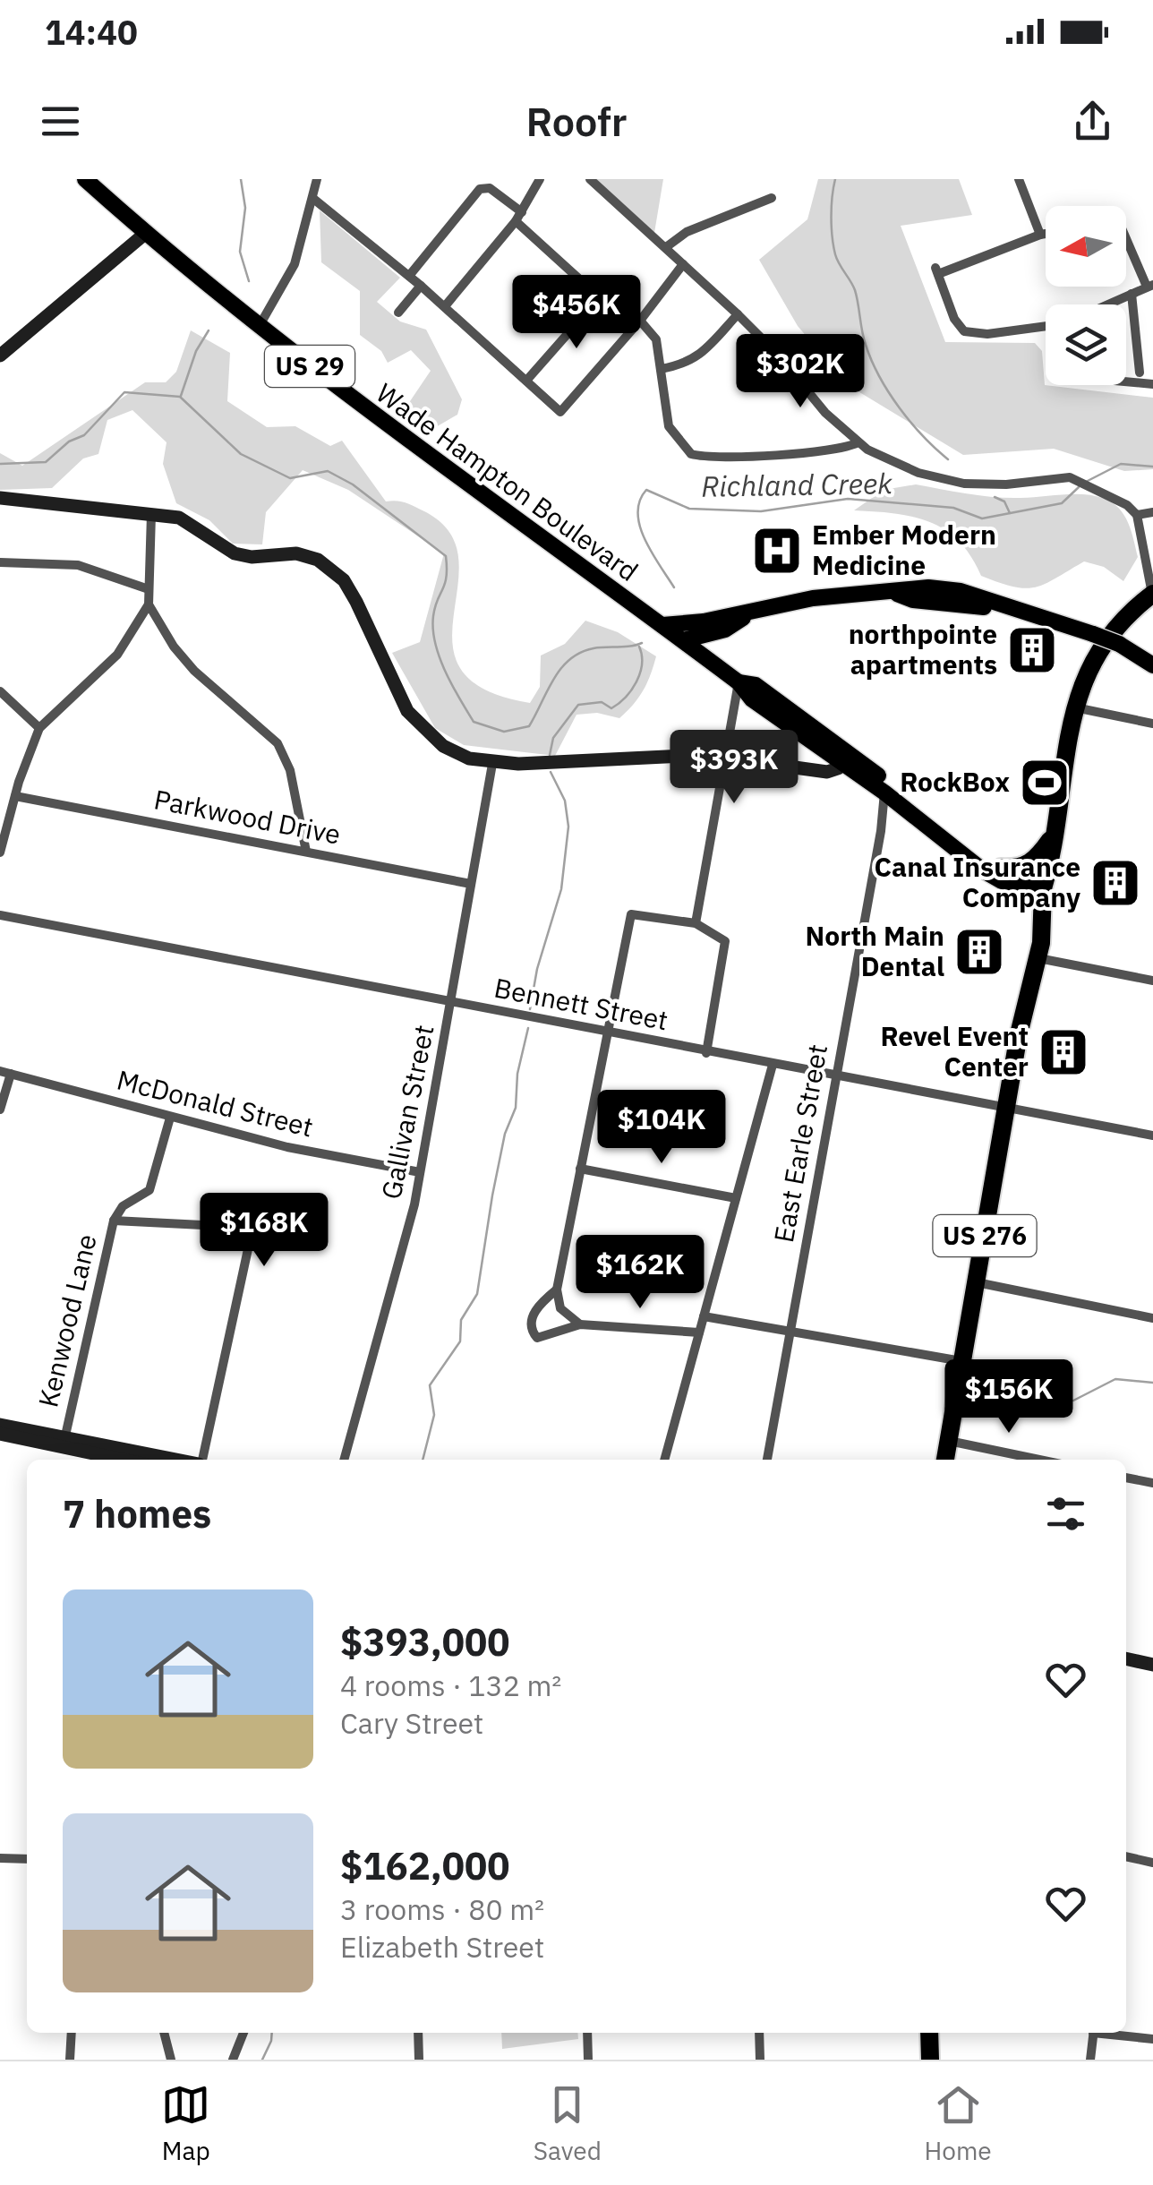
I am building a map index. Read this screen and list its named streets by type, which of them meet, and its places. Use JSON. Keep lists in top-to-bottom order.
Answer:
{
  "streets": {
    "highway": ["US 276"],
    "main road": ["US 29", "Wade Hampton Boulevard"],
    "street": [
      "Parkwood Drive",
      "Bennett Street",
      "McDonald Street",
      "Gallivan Street",
      "East Earle Street",
      "Kenwood Lane"
    ]
  },
  "crossings": [
    ["Wade Hampton Boulevard", "East Earle Street"],
    ["Wade Hampton Boulevard", "US 276"],
    ["Parkwood Drive", "Gallivan Street"],
    ["Bennett Street", "Gallivan Street"],
    ["Bennett Street", "East Earle Street"],
    ["Bennett Street", "US 276"],
    ["McDonald Street", "Gallivan Street"],
    ["McDonald Street", "Kenwood Lane"]
  ],
  "water": ["Richland Creek"],
  "places": {
    "hospital": ["Ember Modern Medicine"],
    "building": [
      "northpointe apartments",
      "Canal Insurance Company",
      "North Main Dental",
      "Revel Event Center"
    ],
    "sports": ["RockBox"]
  },
  "north": "left",
  "page": {
    "status": "14:40",
    "header": "Roofr",
    "price": [
      "$456K",
      "$302K",
      "$393K",
      "$104K",
      "$168K",
      "$162K",
      "$156K"
    ],
    "heading": "7 homes",
    "list": [
      {
        "name": "$393,000",
        "note": "4 rooms · 132 m² · Cary Street"
      },
      {
        "name": "$162,000",
        "note": "3 rooms · 80 m² · Elizabeth Street"
      }
    ],
    "tabs": ["Map", "Saved", "Home"]
  }
}
